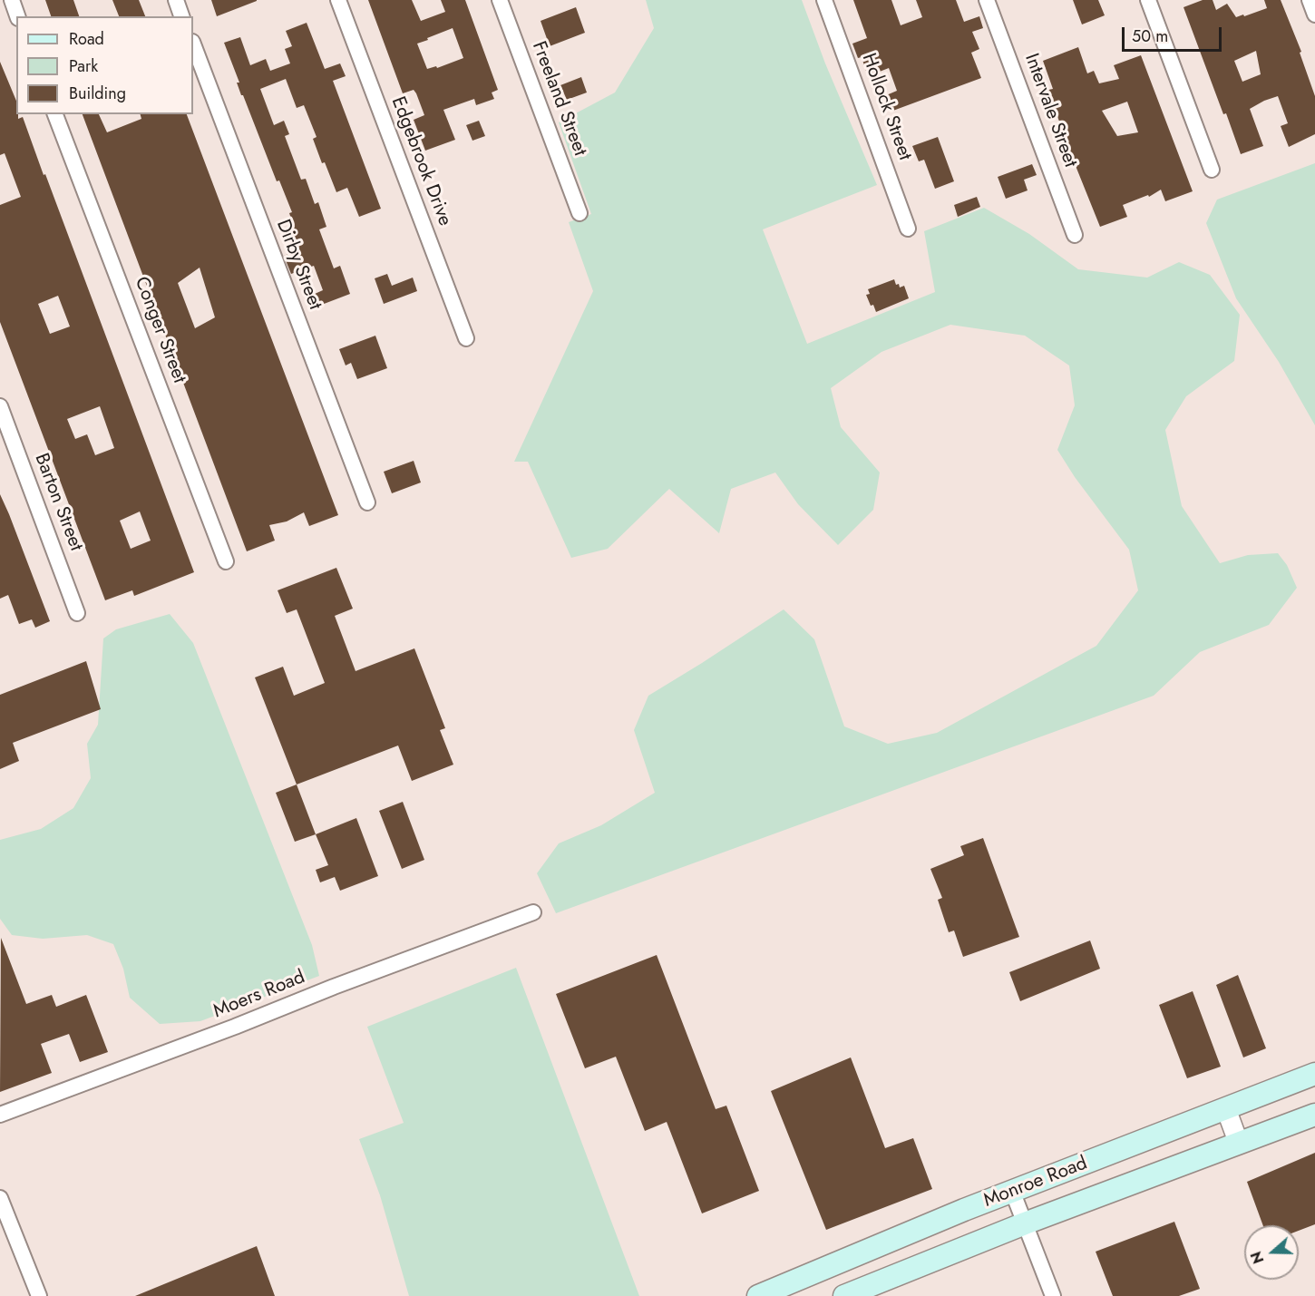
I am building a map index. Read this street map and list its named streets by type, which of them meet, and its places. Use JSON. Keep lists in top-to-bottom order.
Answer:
{
  "streets": {
    "main road": ["Monroe Road"],
    "street": [
      "Freeland Street",
      "Hollock Street",
      "Intervale Street",
      "Edgebrook Drive",
      "Dirby Street",
      "Conger Street",
      "Barton Street",
      "Moers Road"
    ]
  },
  "legend": ["Road", "Park", "Building"],
  "scale_bar": "50 m",
  "north": "left"
}
